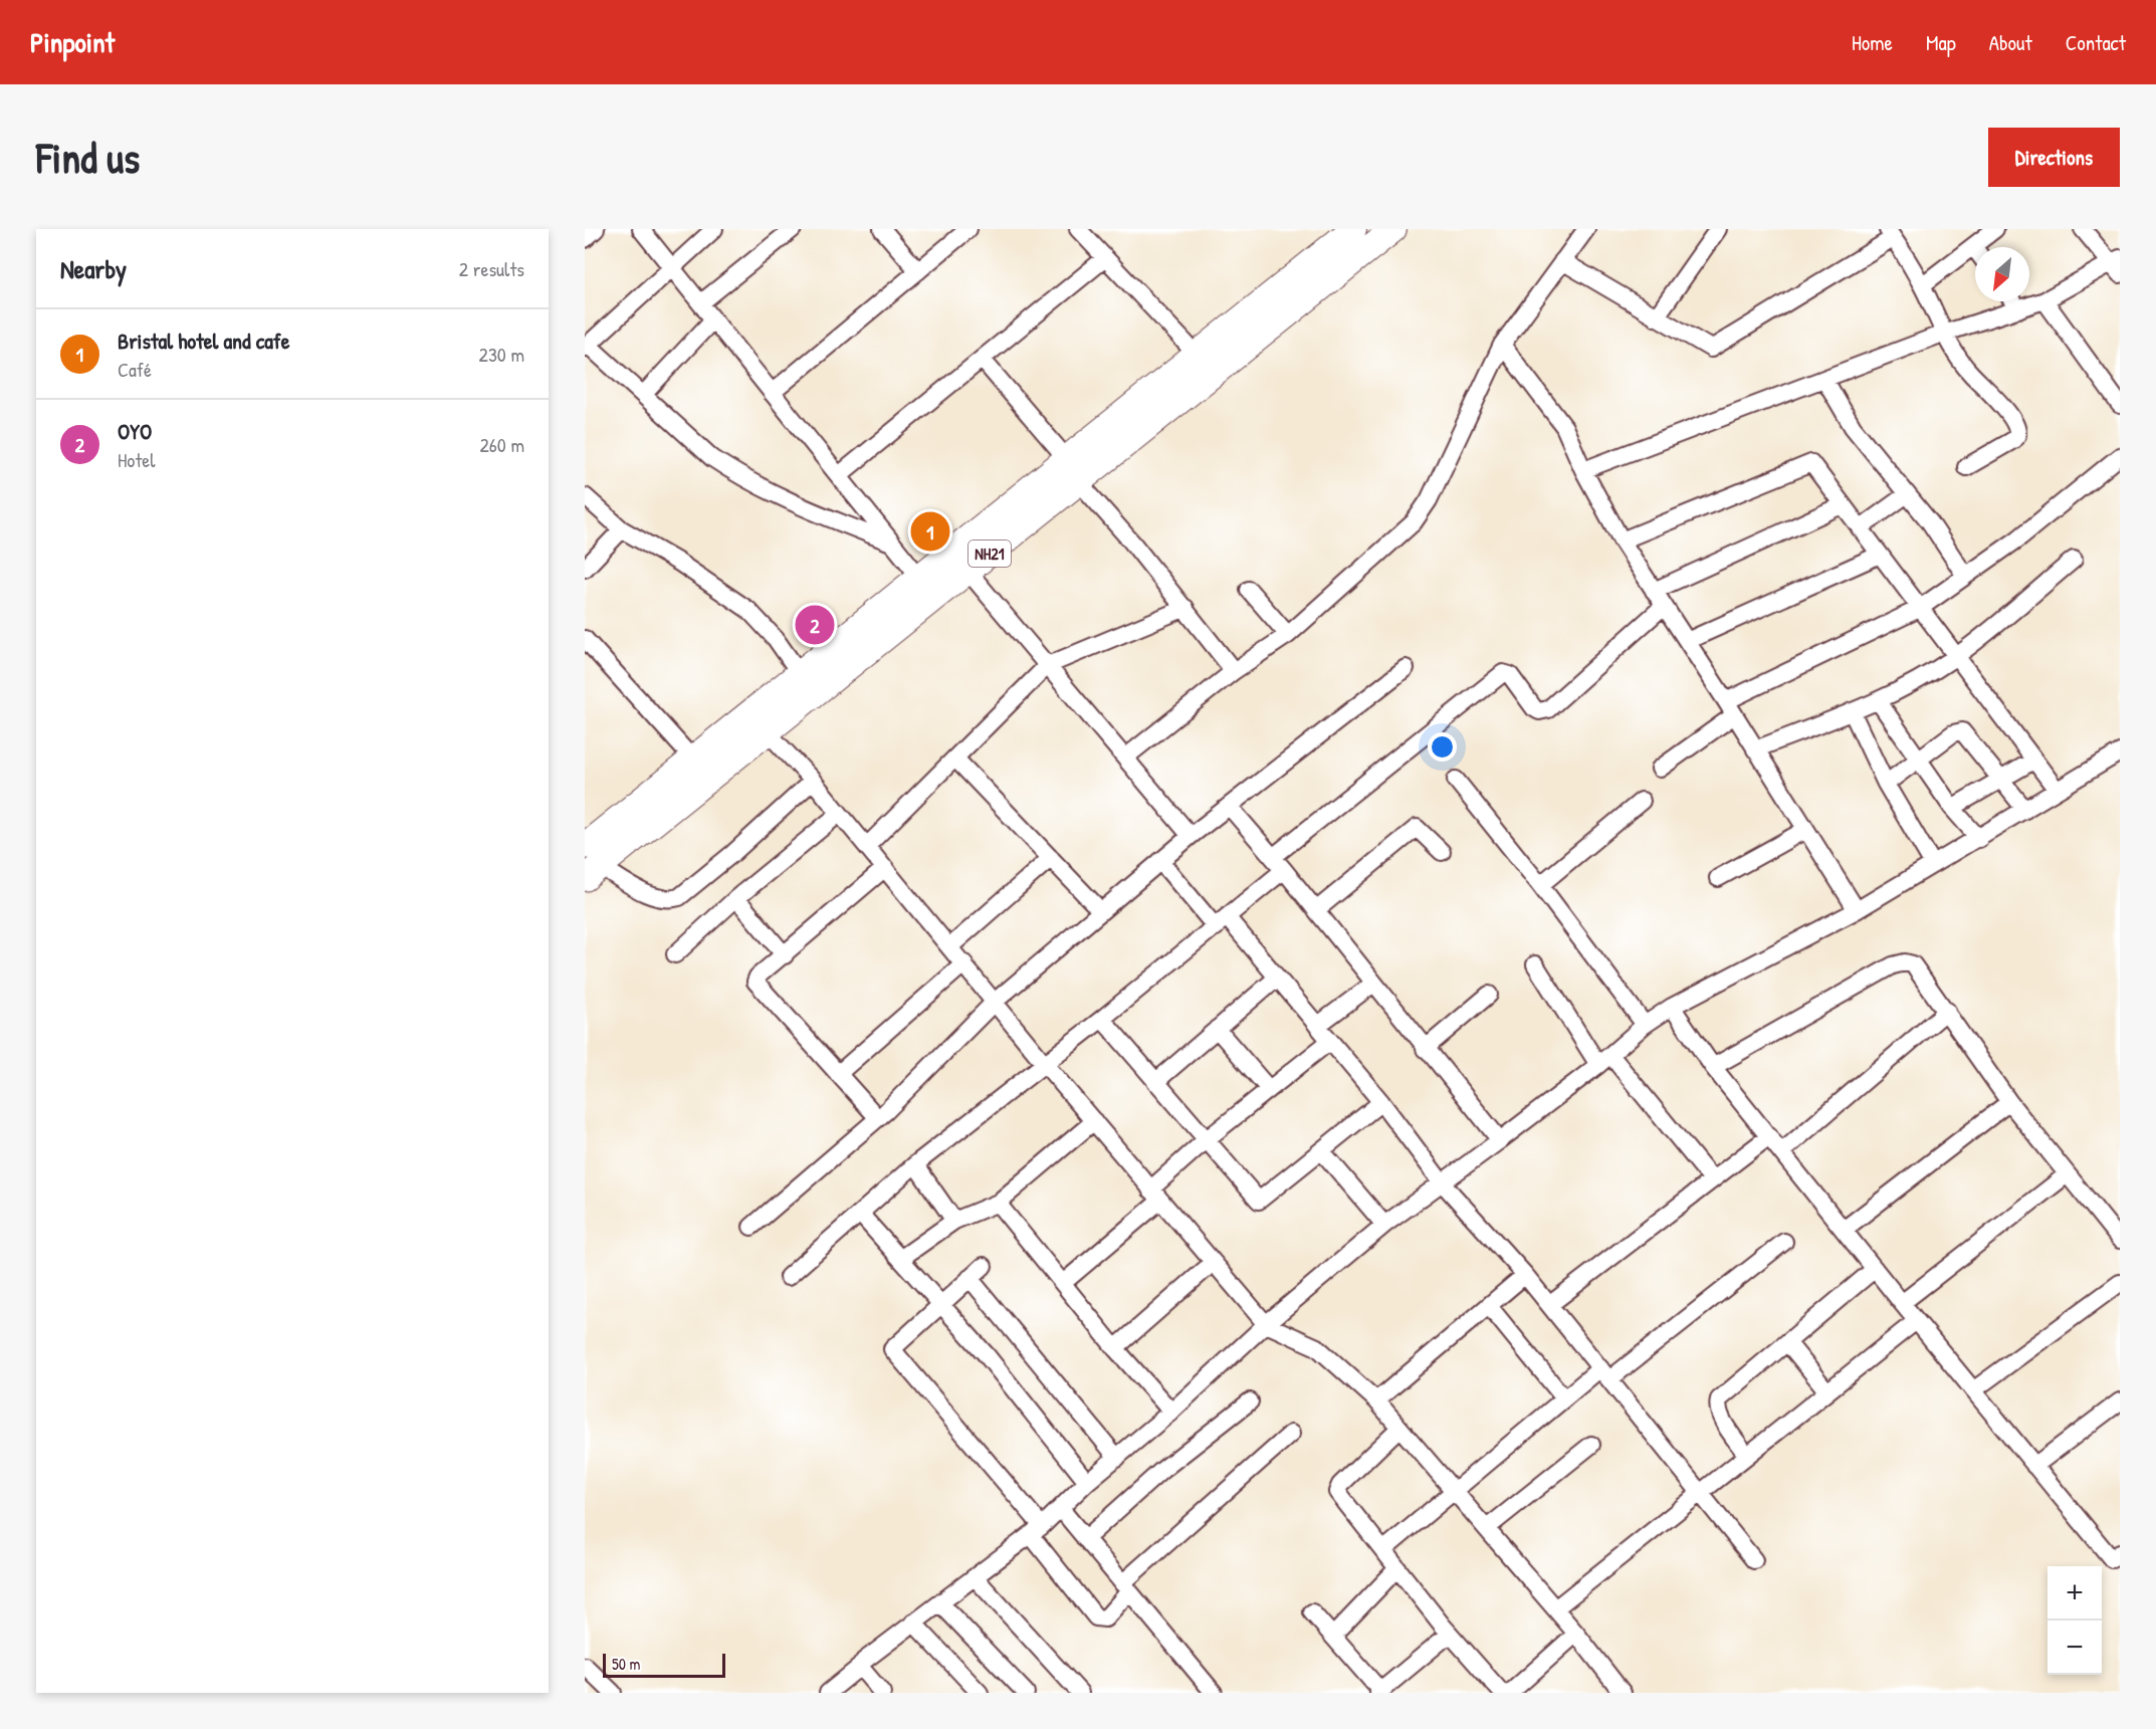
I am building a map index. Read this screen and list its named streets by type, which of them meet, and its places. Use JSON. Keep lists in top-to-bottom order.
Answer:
{
  "streets": {
    "highway": ["NH21"]
  },
  "scale_bar": "50 m",
  "north": "bottom left",
  "page": {
    "header": "Pinpoint",
    "nav": [
      "Home",
      "Map",
      "About",
      "Contact"
    ],
    "buttons": "Directions",
    "title": "Find us",
    "heading": ["Nearby", "2 results"],
    "list": [
      {
        "mark": "1",
        "name": "Bristal hotel and cafe",
        "note": "Café",
        "value": "230 m"
      },
      {
        "mark": "2",
        "name": "OYO",
        "note": "Hotel",
        "value": "260 m"
      }
    ],
    "pins": ["1", "2"],
    "map_buttons": ["+", "−"],
    "scale": "50 m"
  }
}
